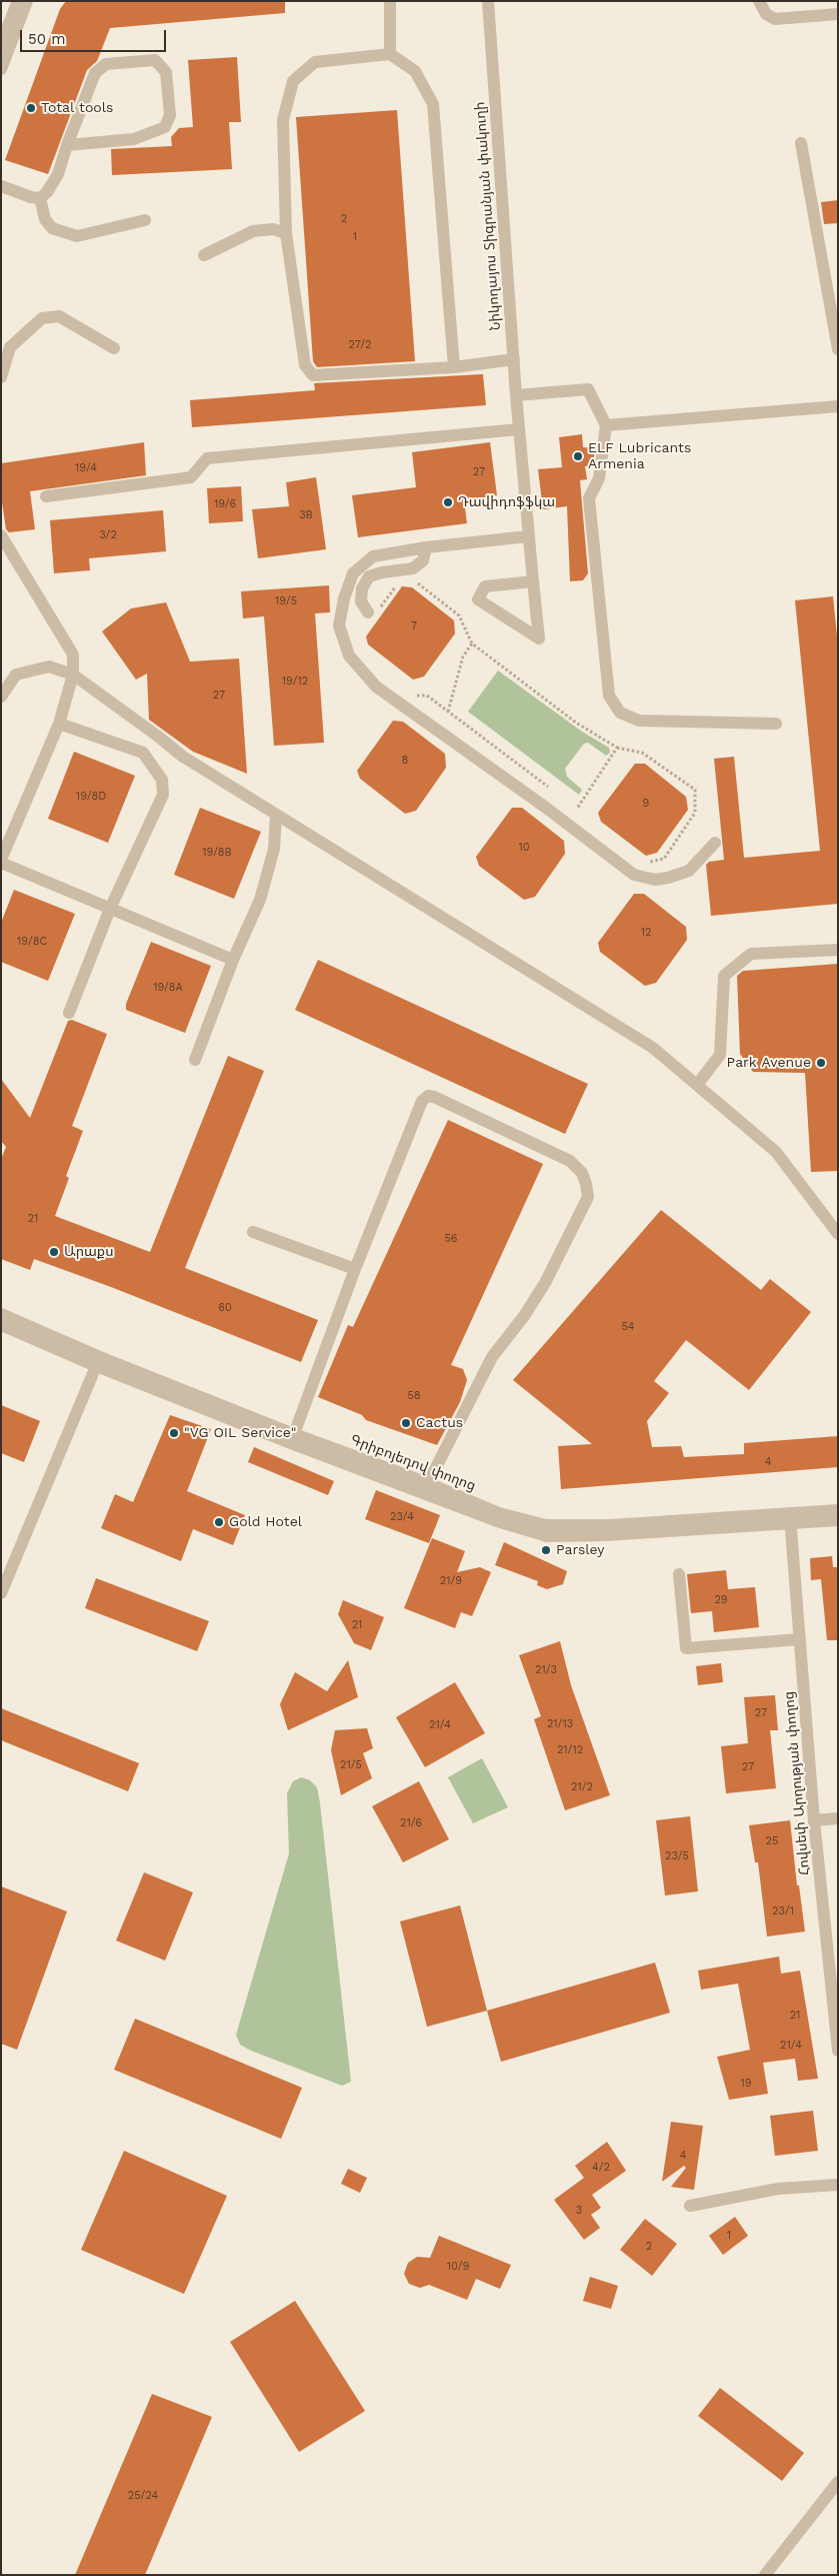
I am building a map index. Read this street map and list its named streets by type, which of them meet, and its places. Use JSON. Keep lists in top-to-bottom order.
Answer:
{
  "streets": {
    "street": ["Նիկողայոս Տիգրանյան փակուղի", "Գրիբոյեդով փողոց", "Հովսեփ Արղության փողոց"]
  },
  "crossings": [
    ["Գրիբոյեդով փողոց", "Հովսեփ Արղության փողոց"]
  ],
  "places": [
    "Total tools",
    "ELF Lubricants Armenia",
    "Դավիդոֆֆկա",
    "Park Avenue",
    "Արաքս",
    "Cactus",
    "\"VG OIL Service\"",
    "Gold Hotel",
    "Parsley"
  ],
  "house_numbers": [
    "2",
    "1",
    "27/2",
    "19/4",
    "27",
    "19/6",
    "3B",
    "3/2",
    "19/5",
    "7",
    "19/12",
    "27",
    "8",
    "19/8D",
    "9",
    "10",
    "19/8B",
    "12",
    "19/8C",
    "19/8A",
    "21",
    "56",
    "60",
    "54",
    "58",
    "4",
    "23/4",
    "21/9",
    "29",
    "21",
    "21/3",
    "27",
    "21/13",
    "21/4",
    "21/12",
    "21/5",
    "27",
    "21/2",
    "21/6",
    "25",
    "23/5",
    "23/1",
    "21",
    "21/4",
    "19",
    "4",
    "4/2",
    "3",
    "1",
    "2",
    "10/9",
    "25/24"
  ],
  "scale_bar": "50 m"
}
